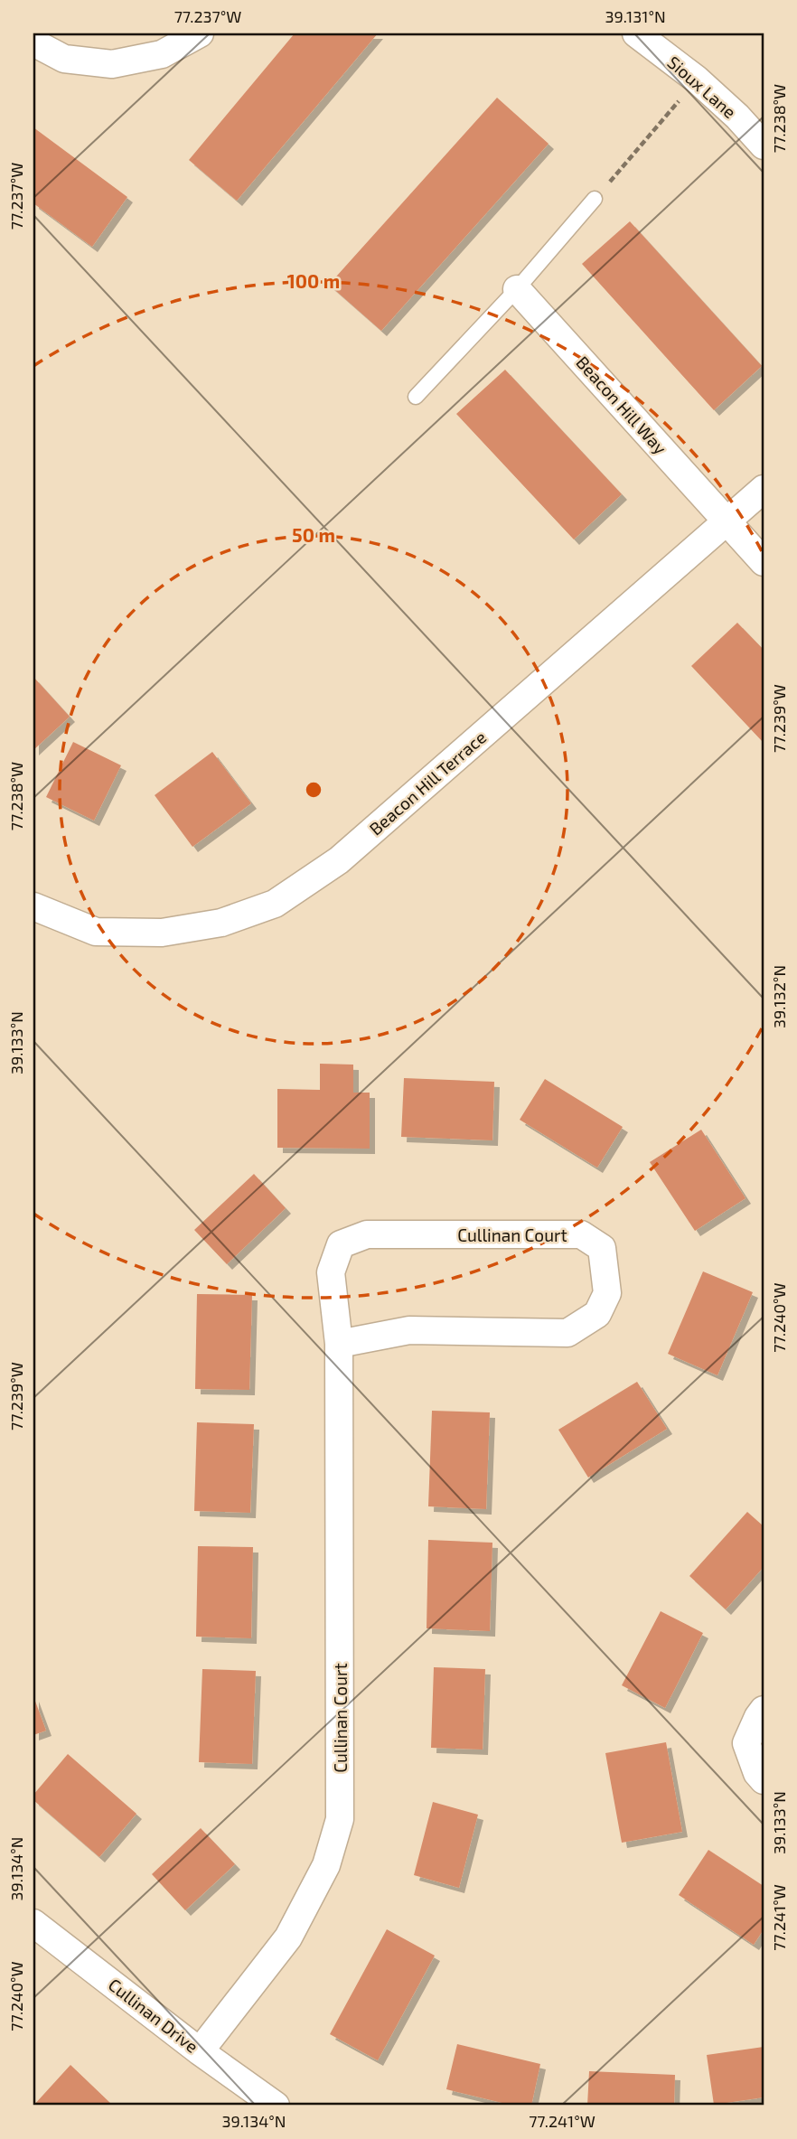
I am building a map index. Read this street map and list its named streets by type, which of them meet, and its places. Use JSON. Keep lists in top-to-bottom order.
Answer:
{
  "streets": {
    "street": [
      "Sioux Lane",
      "Beacon Hill Way",
      "Beacon Hill Terrace",
      "Cullinan Court",
      "Cullinan Drive"
    ]
  },
  "crossings": [
    ["Beacon Hill Way", "Beacon Hill Terrace"],
    ["Cullinan Court", "Cullinan Drive"]
  ],
  "coordinates": [
    "77.237°W",
    "39.131°N",
    "77.238°W",
    "77.239°W",
    "39.132°N",
    "39.133°N",
    "77.240°W",
    "39.134°N",
    "77.241°W"
  ],
  "rings": ["100 m", "50 m"]
}
